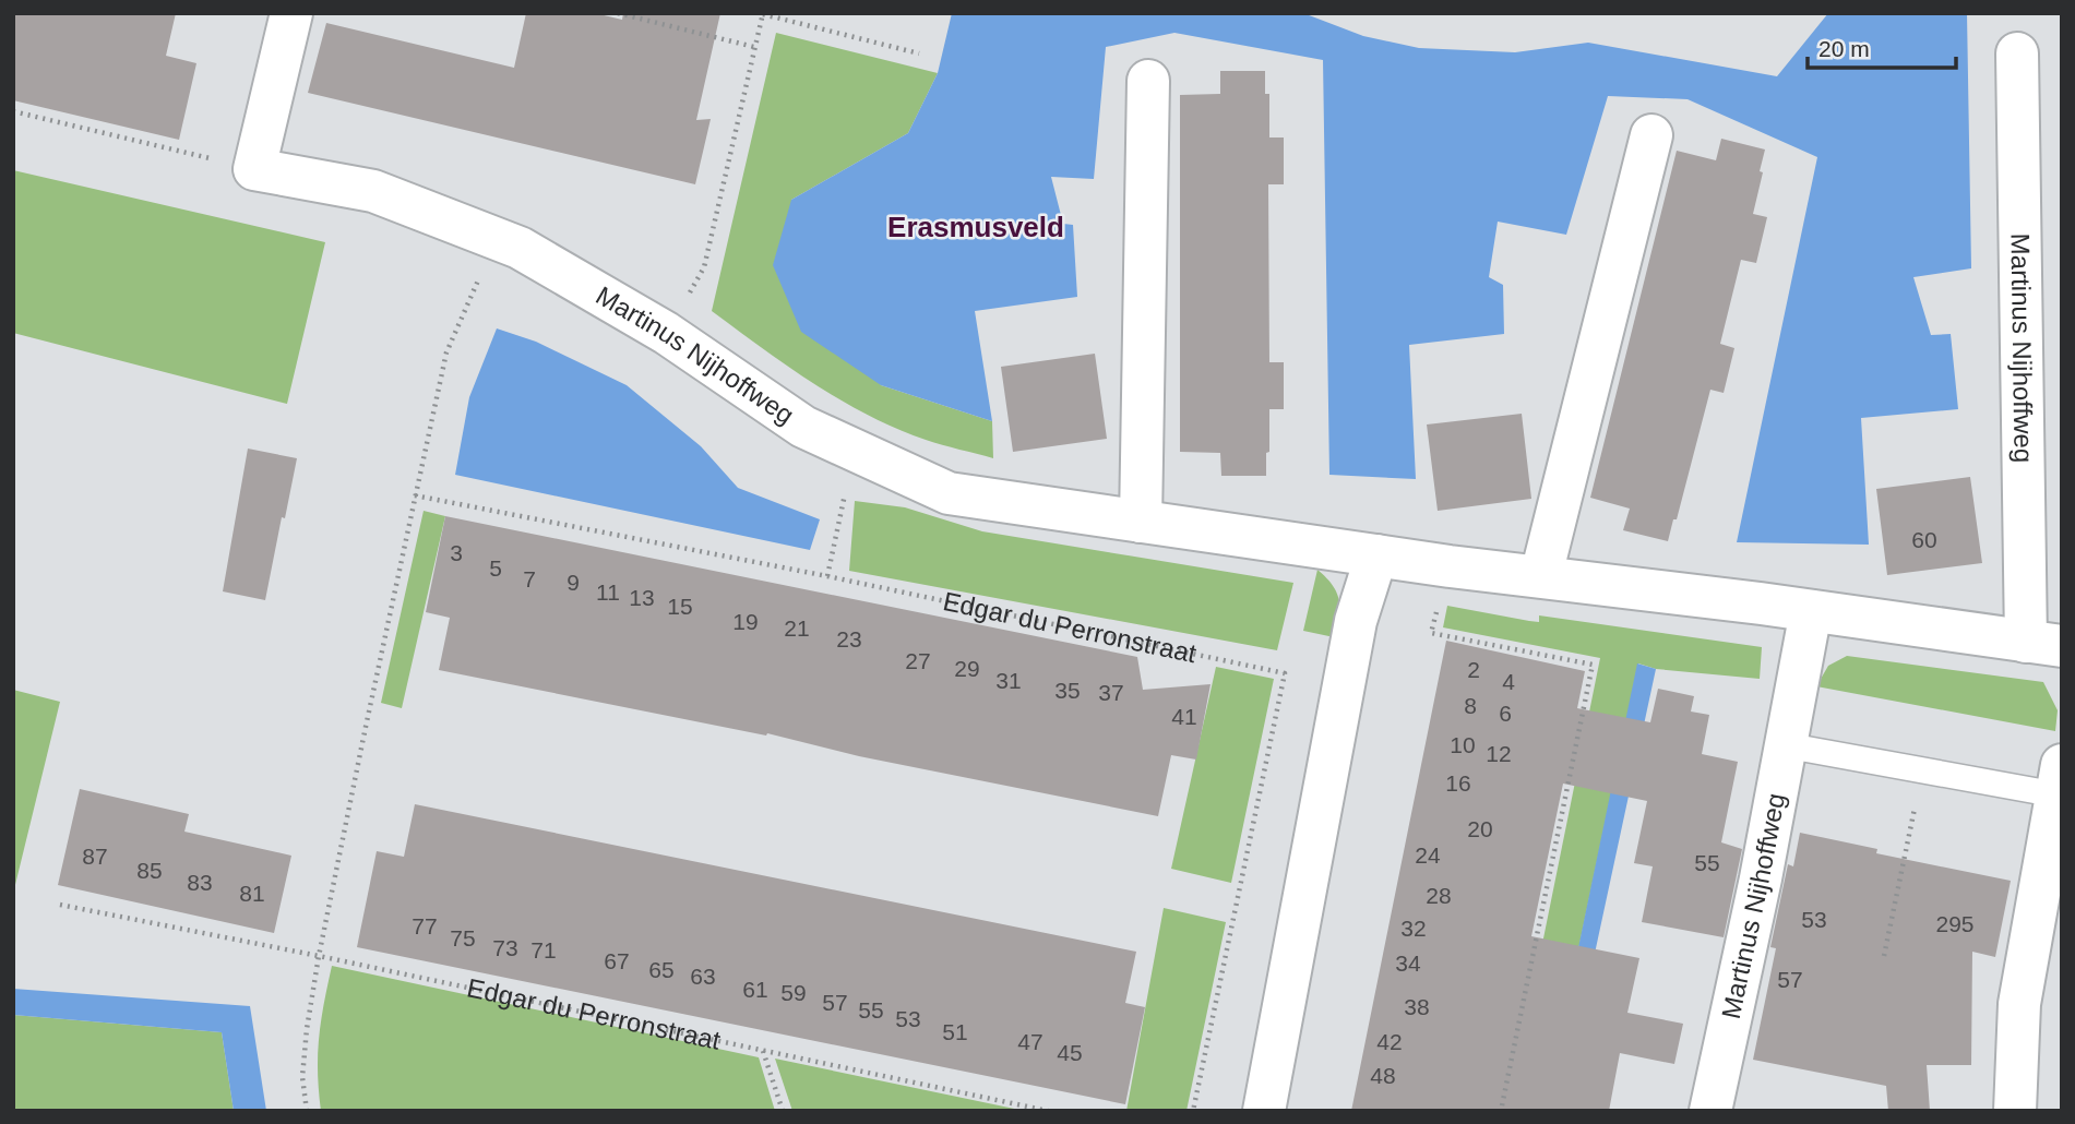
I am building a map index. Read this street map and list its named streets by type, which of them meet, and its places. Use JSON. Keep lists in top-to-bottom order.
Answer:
{
  "streets": {
    "street": ["Martinus Nijhoffweg"],
    "path": ["Edgar du Perronstraat"]
  },
  "districts": ["Erasmusveld"],
  "house_numbers": [
    "60",
    "3",
    "5",
    "7",
    "9",
    "11",
    "13",
    "15",
    "19",
    "21",
    "23",
    "27",
    "29",
    "2",
    "31",
    "4",
    "35",
    "37",
    "8",
    "6",
    "41",
    "10",
    "12",
    "16",
    "20",
    "24",
    "87",
    "55",
    "85",
    "83",
    "81",
    "28",
    "53",
    "295",
    "77",
    "32",
    "75",
    "73",
    "71",
    "67",
    "34",
    "65",
    "63",
    "57",
    "61",
    "59",
    "57",
    "38",
    "55",
    "53",
    "51",
    "47",
    "42",
    "45",
    "48"
  ],
  "scale_bar": "20 m"
}
